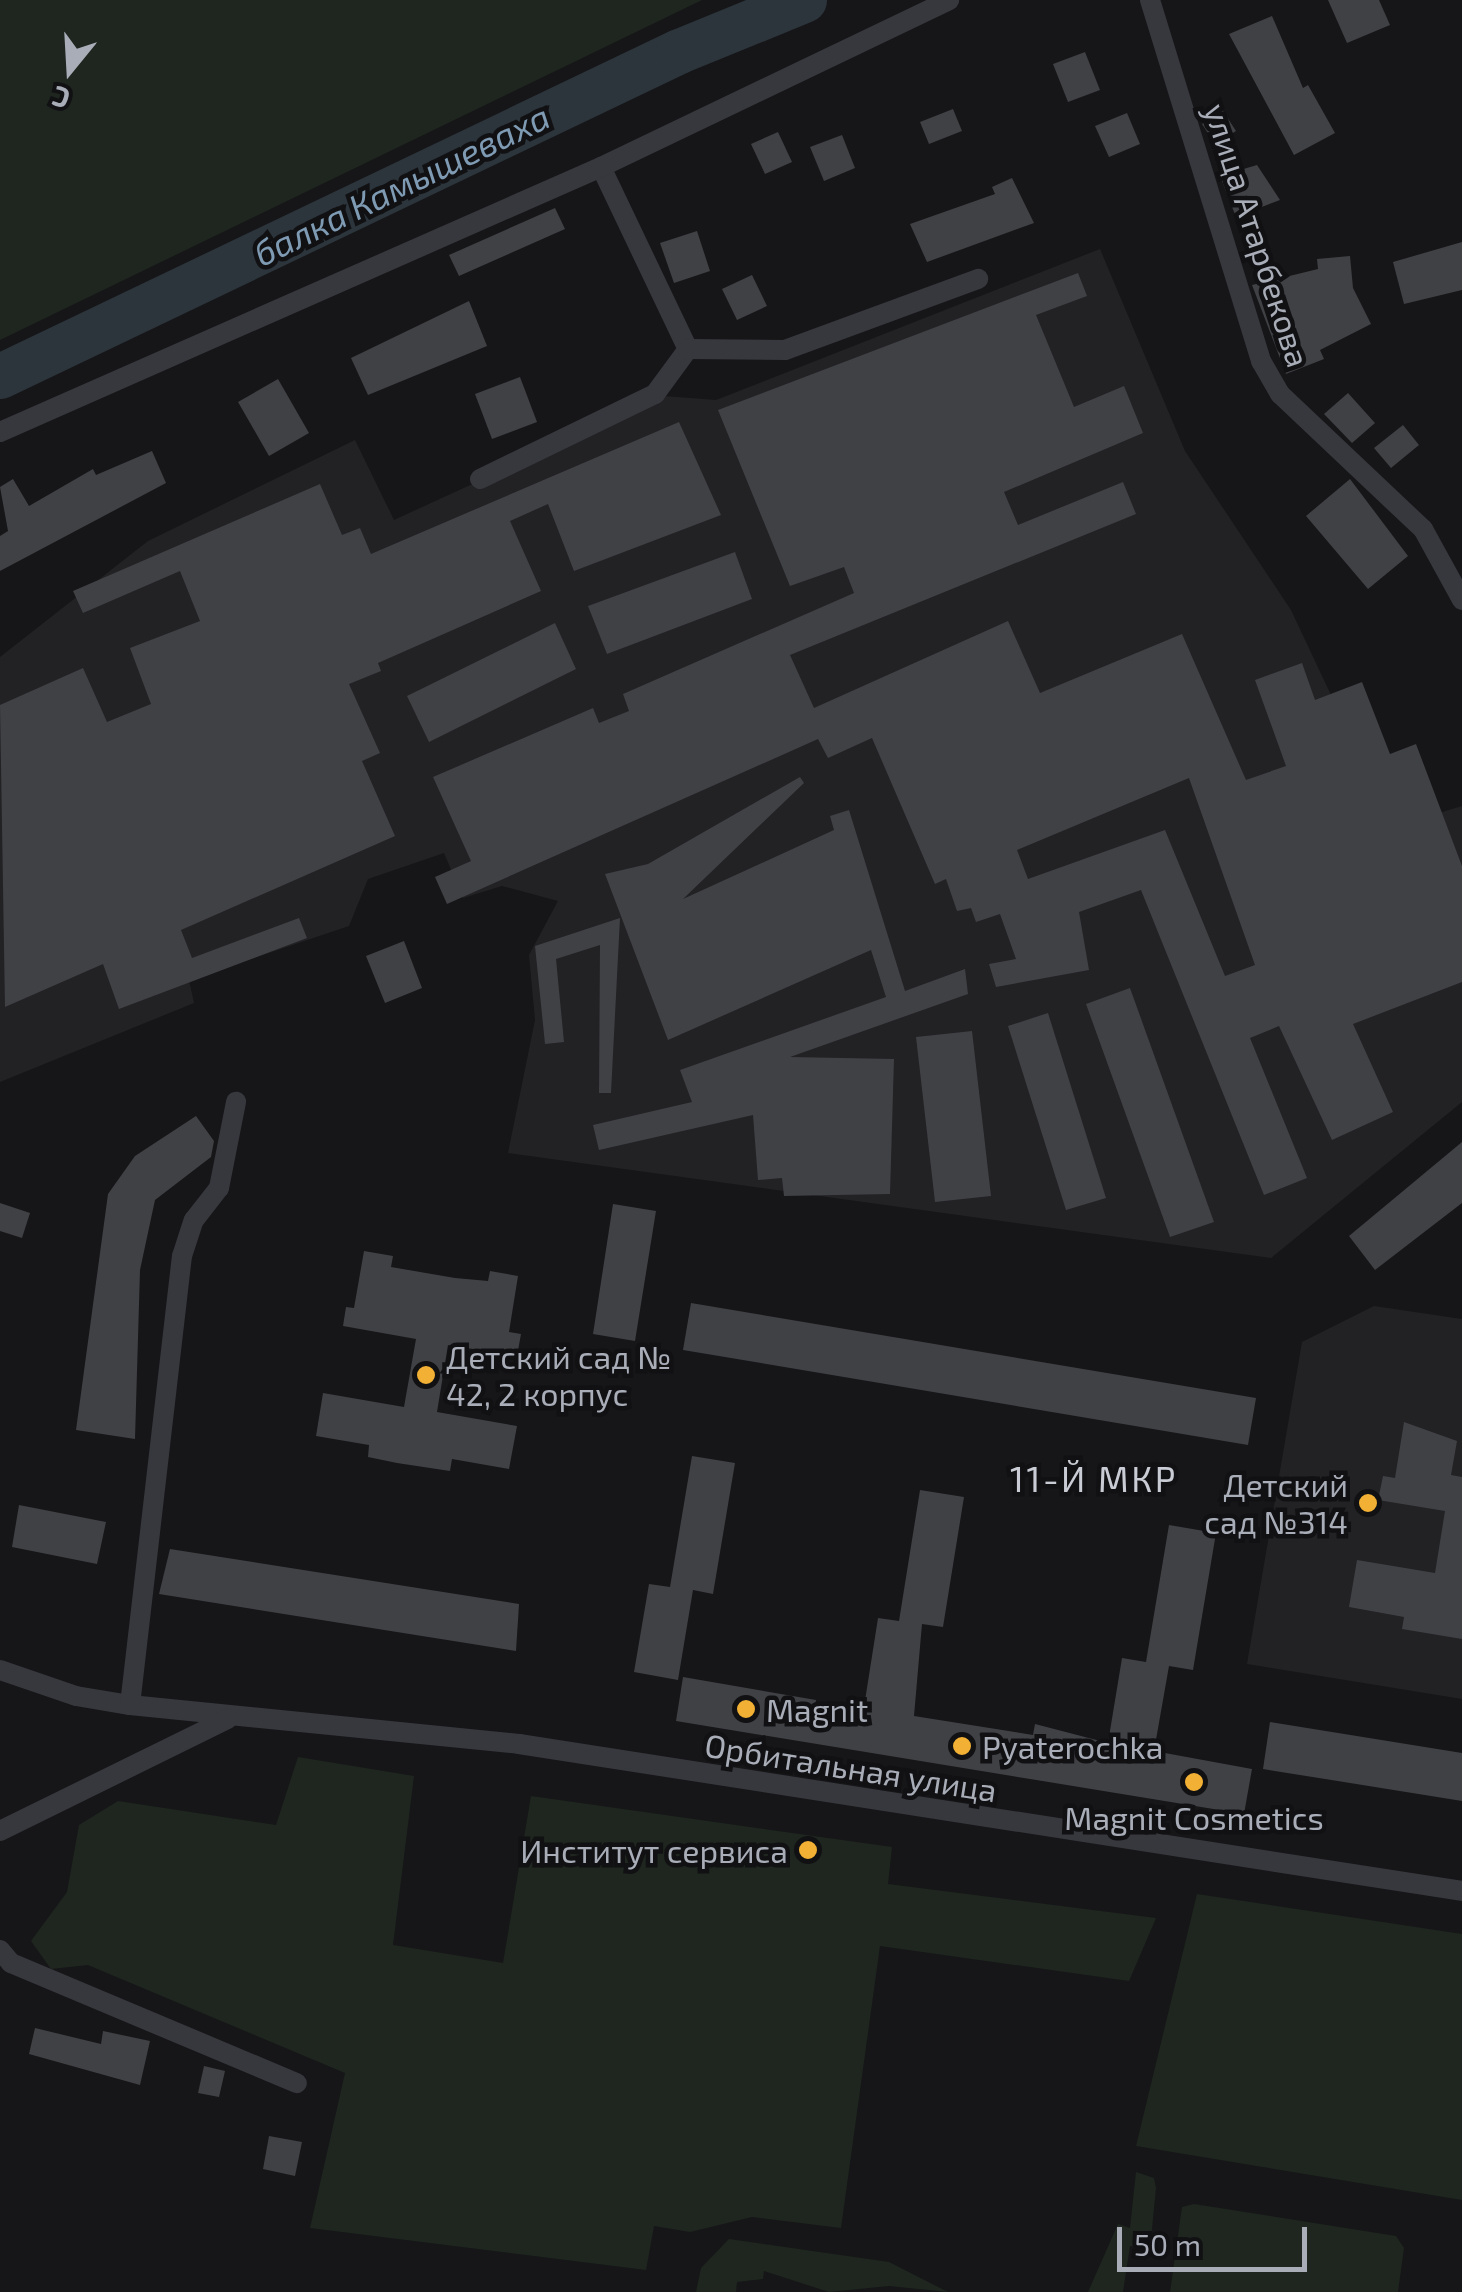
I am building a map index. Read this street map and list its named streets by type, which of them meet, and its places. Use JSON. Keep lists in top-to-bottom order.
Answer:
{
  "streets": {
    "street": ["улица Атарбекова", "Орбитальная улица"]
  },
  "districts": ["11-Й МКР"],
  "water": ["балка Камышеваха"],
  "places": [
    "Детский сад № 42, 2 корпус",
    "Детский сад №314",
    "Magnit",
    "Pyaterochka",
    "Magnit Cosmetics",
    "Институт сервиса"
  ],
  "scale_bar": "50 m",
  "north": "bottom"
}
